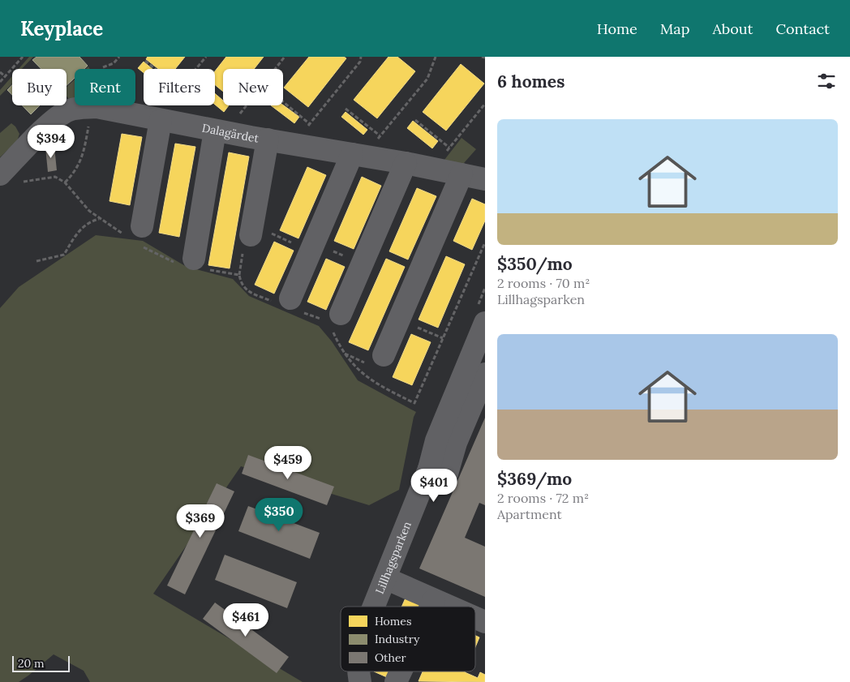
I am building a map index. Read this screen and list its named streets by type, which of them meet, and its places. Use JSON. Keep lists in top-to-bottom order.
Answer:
{
  "streets": {
    "street": ["Dalagärdet", "Lillhagsparken"]
  },
  "legend": ["Homes", "Industry", "Other"],
  "scale_bar": "20 m",
  "page": {
    "header": "Keyplace",
    "nav": [
      "Home",
      "Map",
      "About",
      "Contact"
    ],
    "heading": "6 homes",
    "chip": [
      "Buy",
      "Rent",
      "Filters",
      "New"
    ],
    "list": [
      {
        "name": "$350/mo",
        "note": "2 rooms · 70 m² · Lillhagsparken"
      },
      {
        "name": "$369/mo",
        "note": "2 rooms · 72 m² · Apartment"
      }
    ],
    "price": [
      "$394",
      "$459",
      "$401",
      "$350",
      "$369",
      "$461"
    ],
    "scale": "20 m"
  }
}
